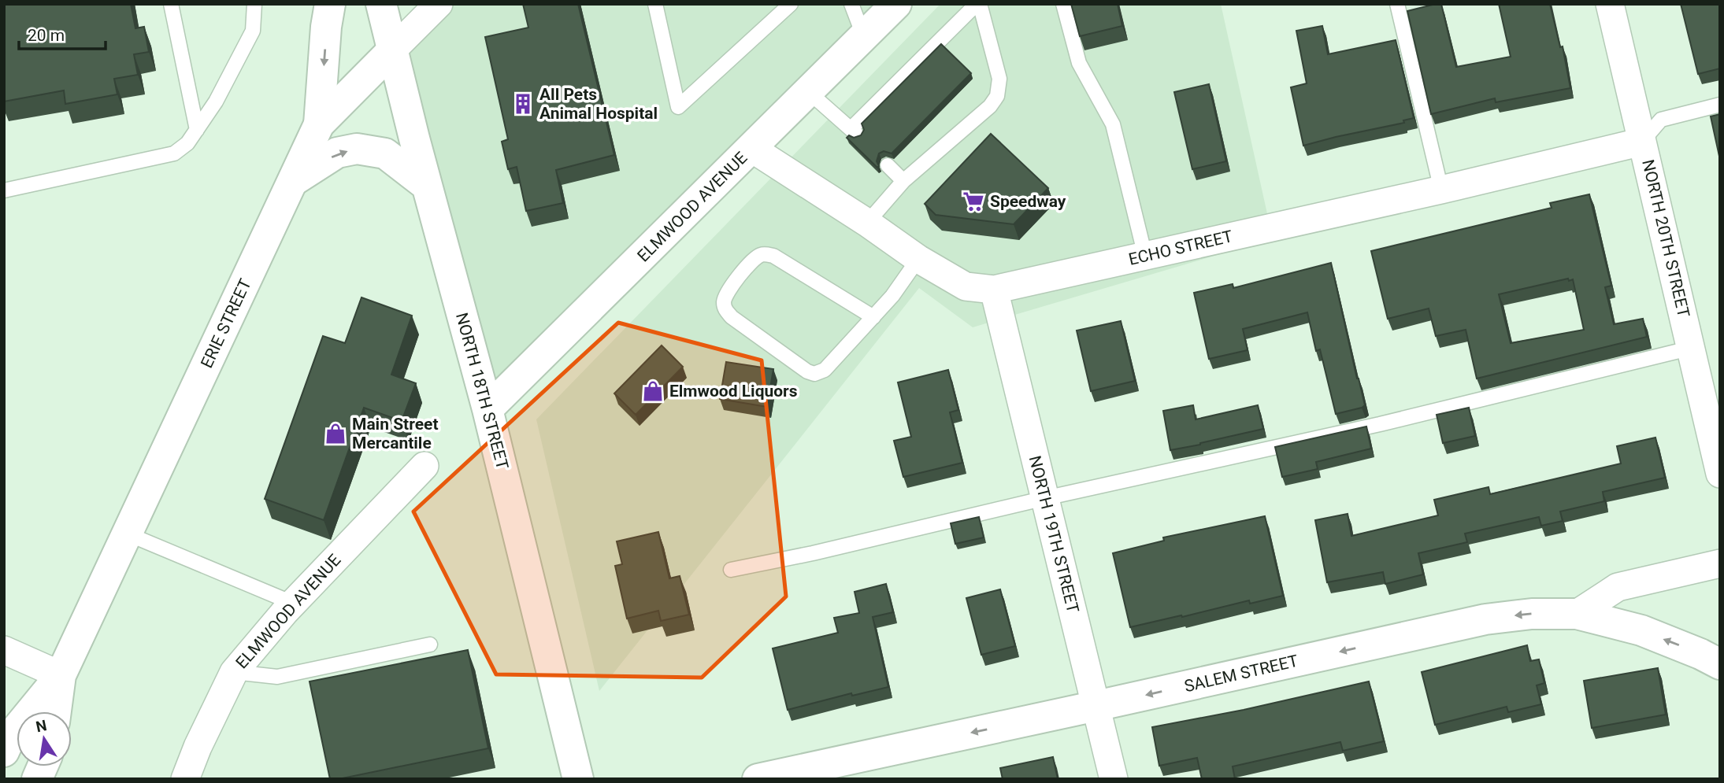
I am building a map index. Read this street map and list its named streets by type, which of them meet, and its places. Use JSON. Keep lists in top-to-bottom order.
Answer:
{
  "streets": {
    "main road": [
      "ELMWOOD AVENUE",
      "ERIE STREET",
      "NORTH 18TH STREET",
      "SALEM STREET"
    ],
    "street": ["NORTH 20TH STREET", "ECHO STREET", "NORTH 19TH STREET"]
  },
  "crossings": [
    ["ELMWOOD AVENUE", "ECHO STREET"],
    ["ELMWOOD AVENUE", "NORTH 18TH STREET"],
    ["NORTH 20TH STREET", "ECHO STREET"],
    ["ECHO STREET", "NORTH 19TH STREET"],
    ["ERIE STREET", "NORTH 18TH STREET"],
    ["NORTH 19TH STREET", "SALEM STREET"]
  ],
  "one_way": ["SALEM STREET"],
  "places": {
    "building": ["All Pets Animal Hospital"],
    "supermarket": ["Speedway"],
    "shop": ["Elmwood Liquors", "Main Street Mercantile"]
  },
  "scale_bar": "20 m",
  "north": "top"
}
